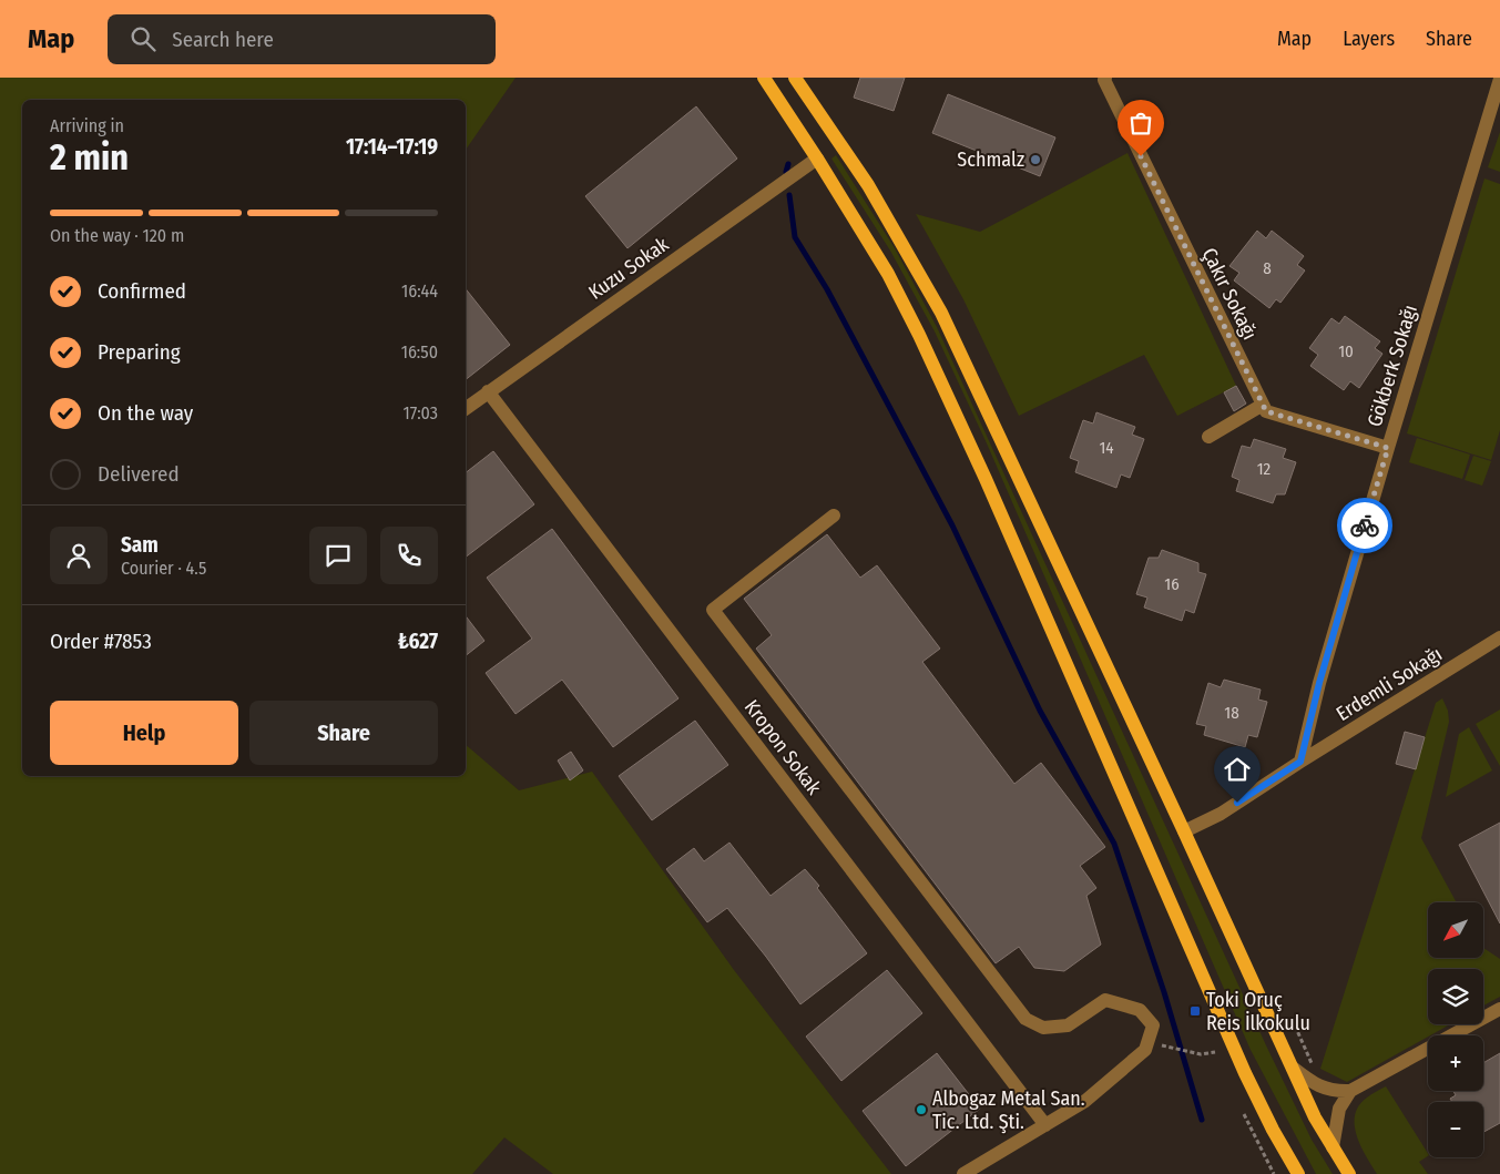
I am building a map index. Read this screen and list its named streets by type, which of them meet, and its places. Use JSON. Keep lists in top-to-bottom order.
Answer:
{
  "streets": {
    "street": [
      "Kuzu Sokak",
      "Çakır Sokağı",
      "Gökberk Sokağı",
      "Erdemli Sokağı",
      "Kropon Sokak"
    ]
  },
  "crossings": [
    ["Kuzu Sokak", "Kropon Sokak"],
    ["Gökberk Sokağı", "Erdemli Sokağı"]
  ],
  "places": {
    "other": ["Schmalz", "Albogaz Metal San. Tic. Ltd. Şti."],
    "transit": ["Toki Oruç Reis İlkokulu"]
  },
  "house_numbers": [
    "8",
    "10",
    "14",
    "12",
    "16",
    "18"
  ],
  "north": "bottom left",
  "page": {
    "header": "Map",
    "search": "Search here",
    "nav": ["Map", "Layers", "Share"],
    "heading": ["2 min", "Arriving in", "17:14–17:19"],
    "panel": [
      "Sam",
      "Courier · 4.5",
      "Order #7853",
      "₺627"
    ],
    "bar": "On the way · 120 m",
    "list": [
      ["Confirmed", "16:44"],
      ["Preparing", "16:50"],
      ["On the way", "17:03"],
      "Delivered"
    ],
    "buttons": ["Help", "Share"],
    "map_buttons": ["+", "−"]
  }
}
